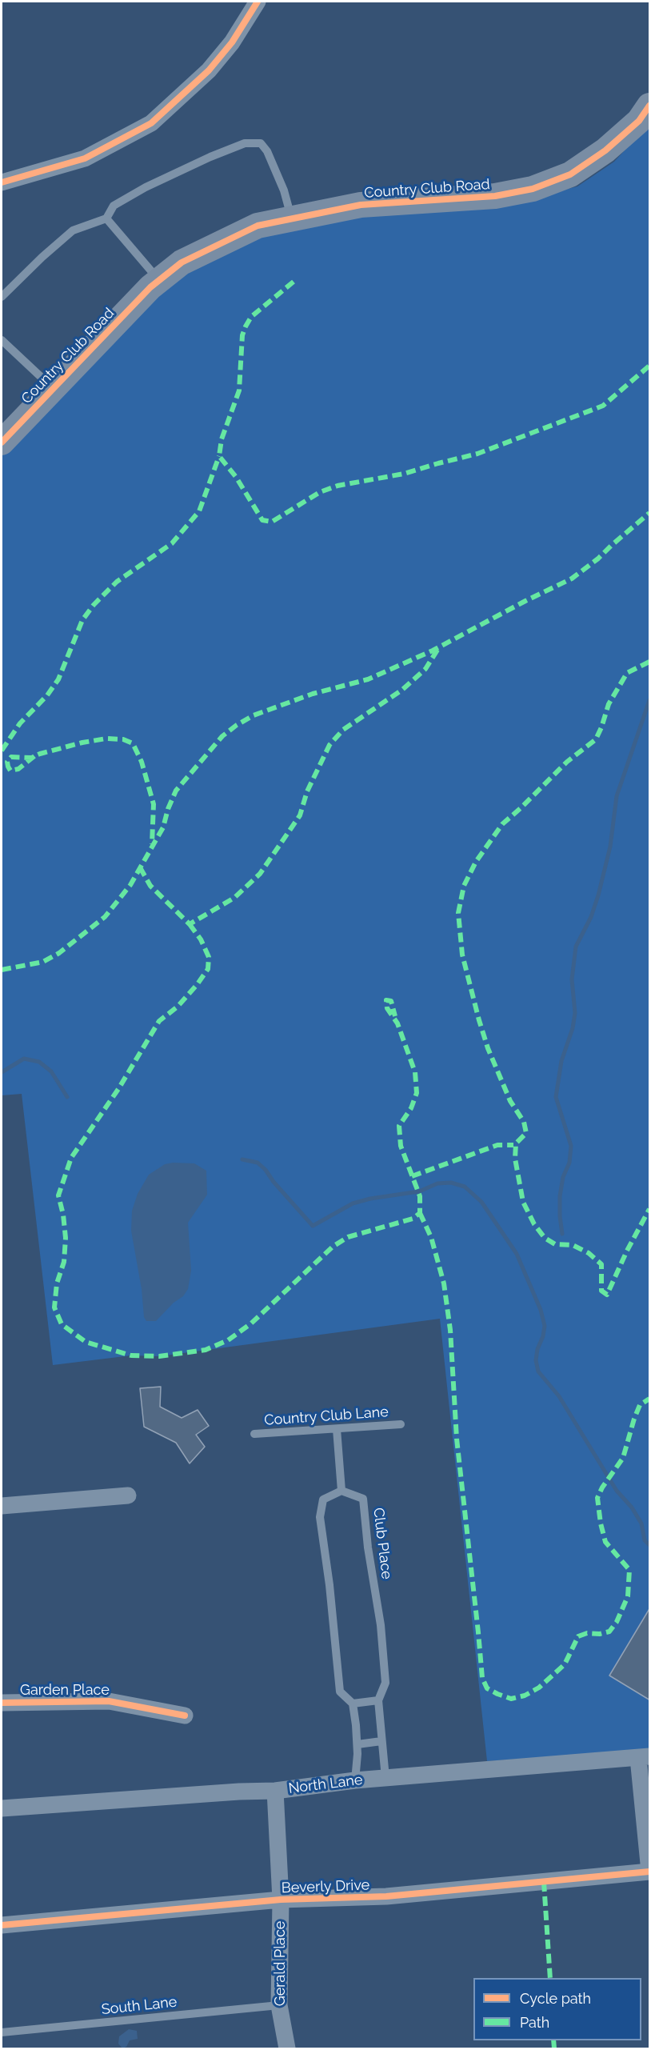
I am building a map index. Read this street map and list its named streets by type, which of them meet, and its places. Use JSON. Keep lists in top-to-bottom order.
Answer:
{
  "streets": {
    "street": [
      "Country Club Road",
      "Garden Place",
      "North Lane",
      "Beverly Drive",
      "Gerald Place"
    ],
    "lane": ["Country Club Lane", "Club Place", "South Lane"]
  },
  "crossings": [
    ["Club Place", "North Lane"],
    ["North Lane", "Gerald Place"],
    ["Beverly Drive", "Gerald Place"],
    ["Gerald Place", "South Lane"]
  ],
  "legend": ["Cycle path", "Path"]
}
